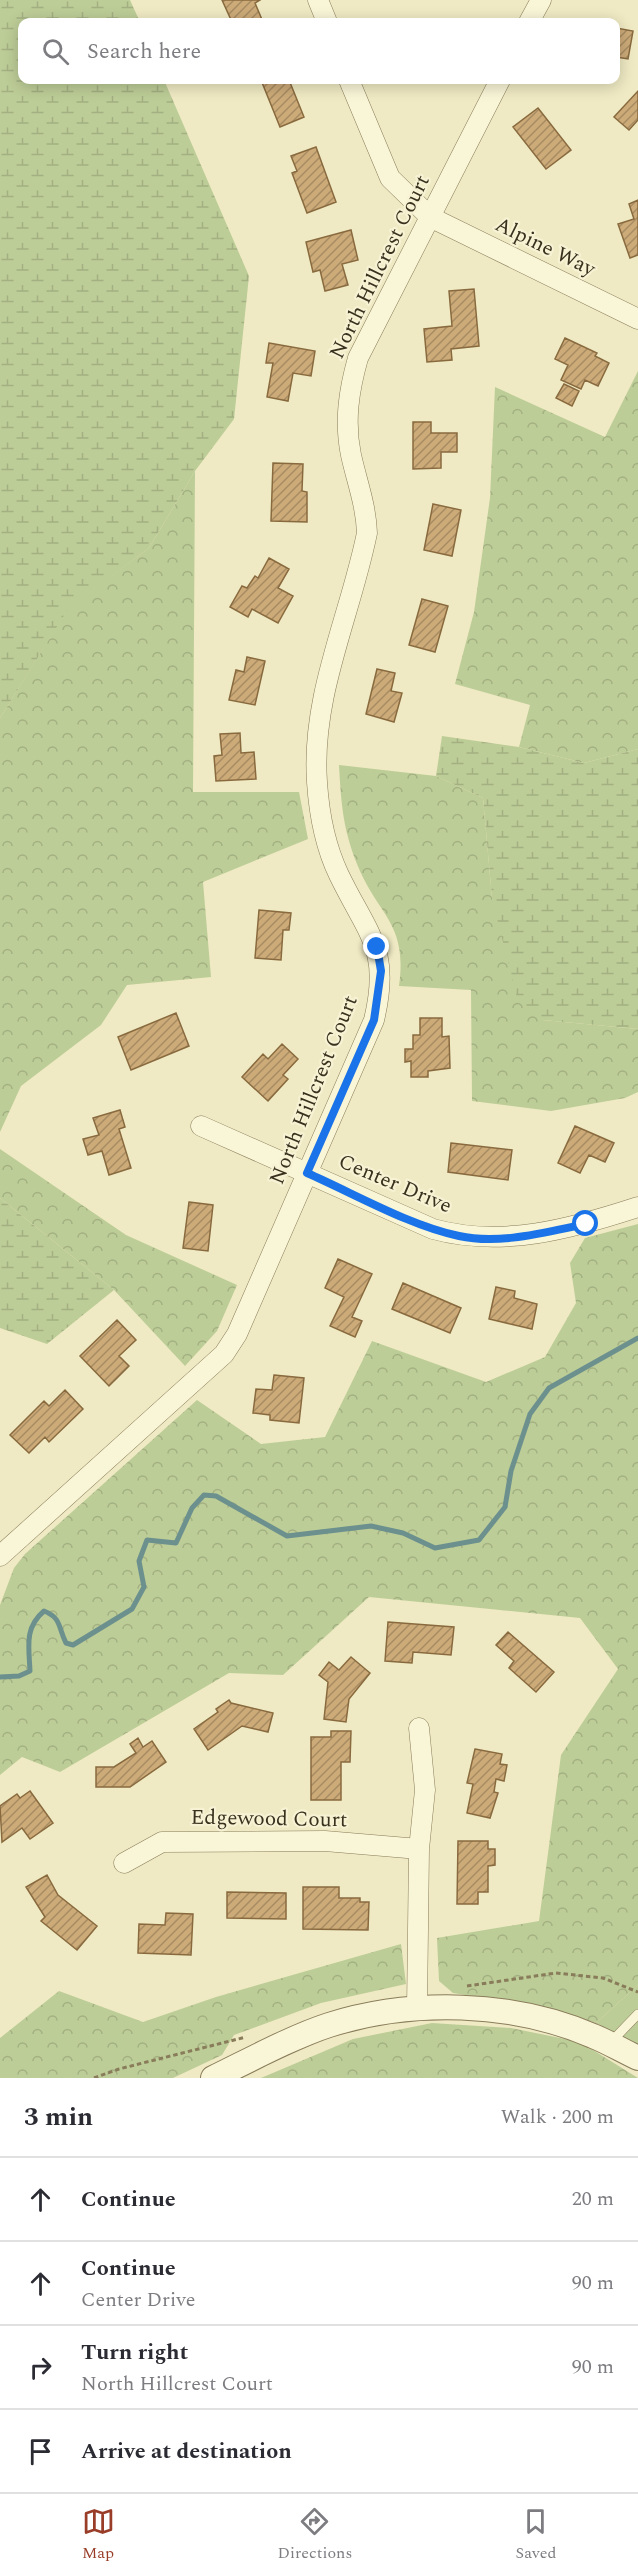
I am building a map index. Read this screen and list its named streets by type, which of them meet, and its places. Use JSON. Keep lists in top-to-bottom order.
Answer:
{
  "streets": {
    "street": [
      "Alpine Way",
      "North Hillcrest Court",
      "Center Drive",
      "Edgewood Court"
    ]
  },
  "crossings": [
    ["Alpine Way", "North Hillcrest Court"],
    ["North Hillcrest Court", "Center Drive"]
  ],
  "page": {
    "search": "Search here",
    "heading": ["3 min", "Walk · 200 m"],
    "list": [
      ["Continue", "20 m"],
      ["Continue", "Center Drive", "90 m"],
      ["Turn right", "North Hillcrest Court", "90 m"],
      "Arrive at destination"
    ],
    "nav": ["Map", "Directions", "Saved"]
  }
}
